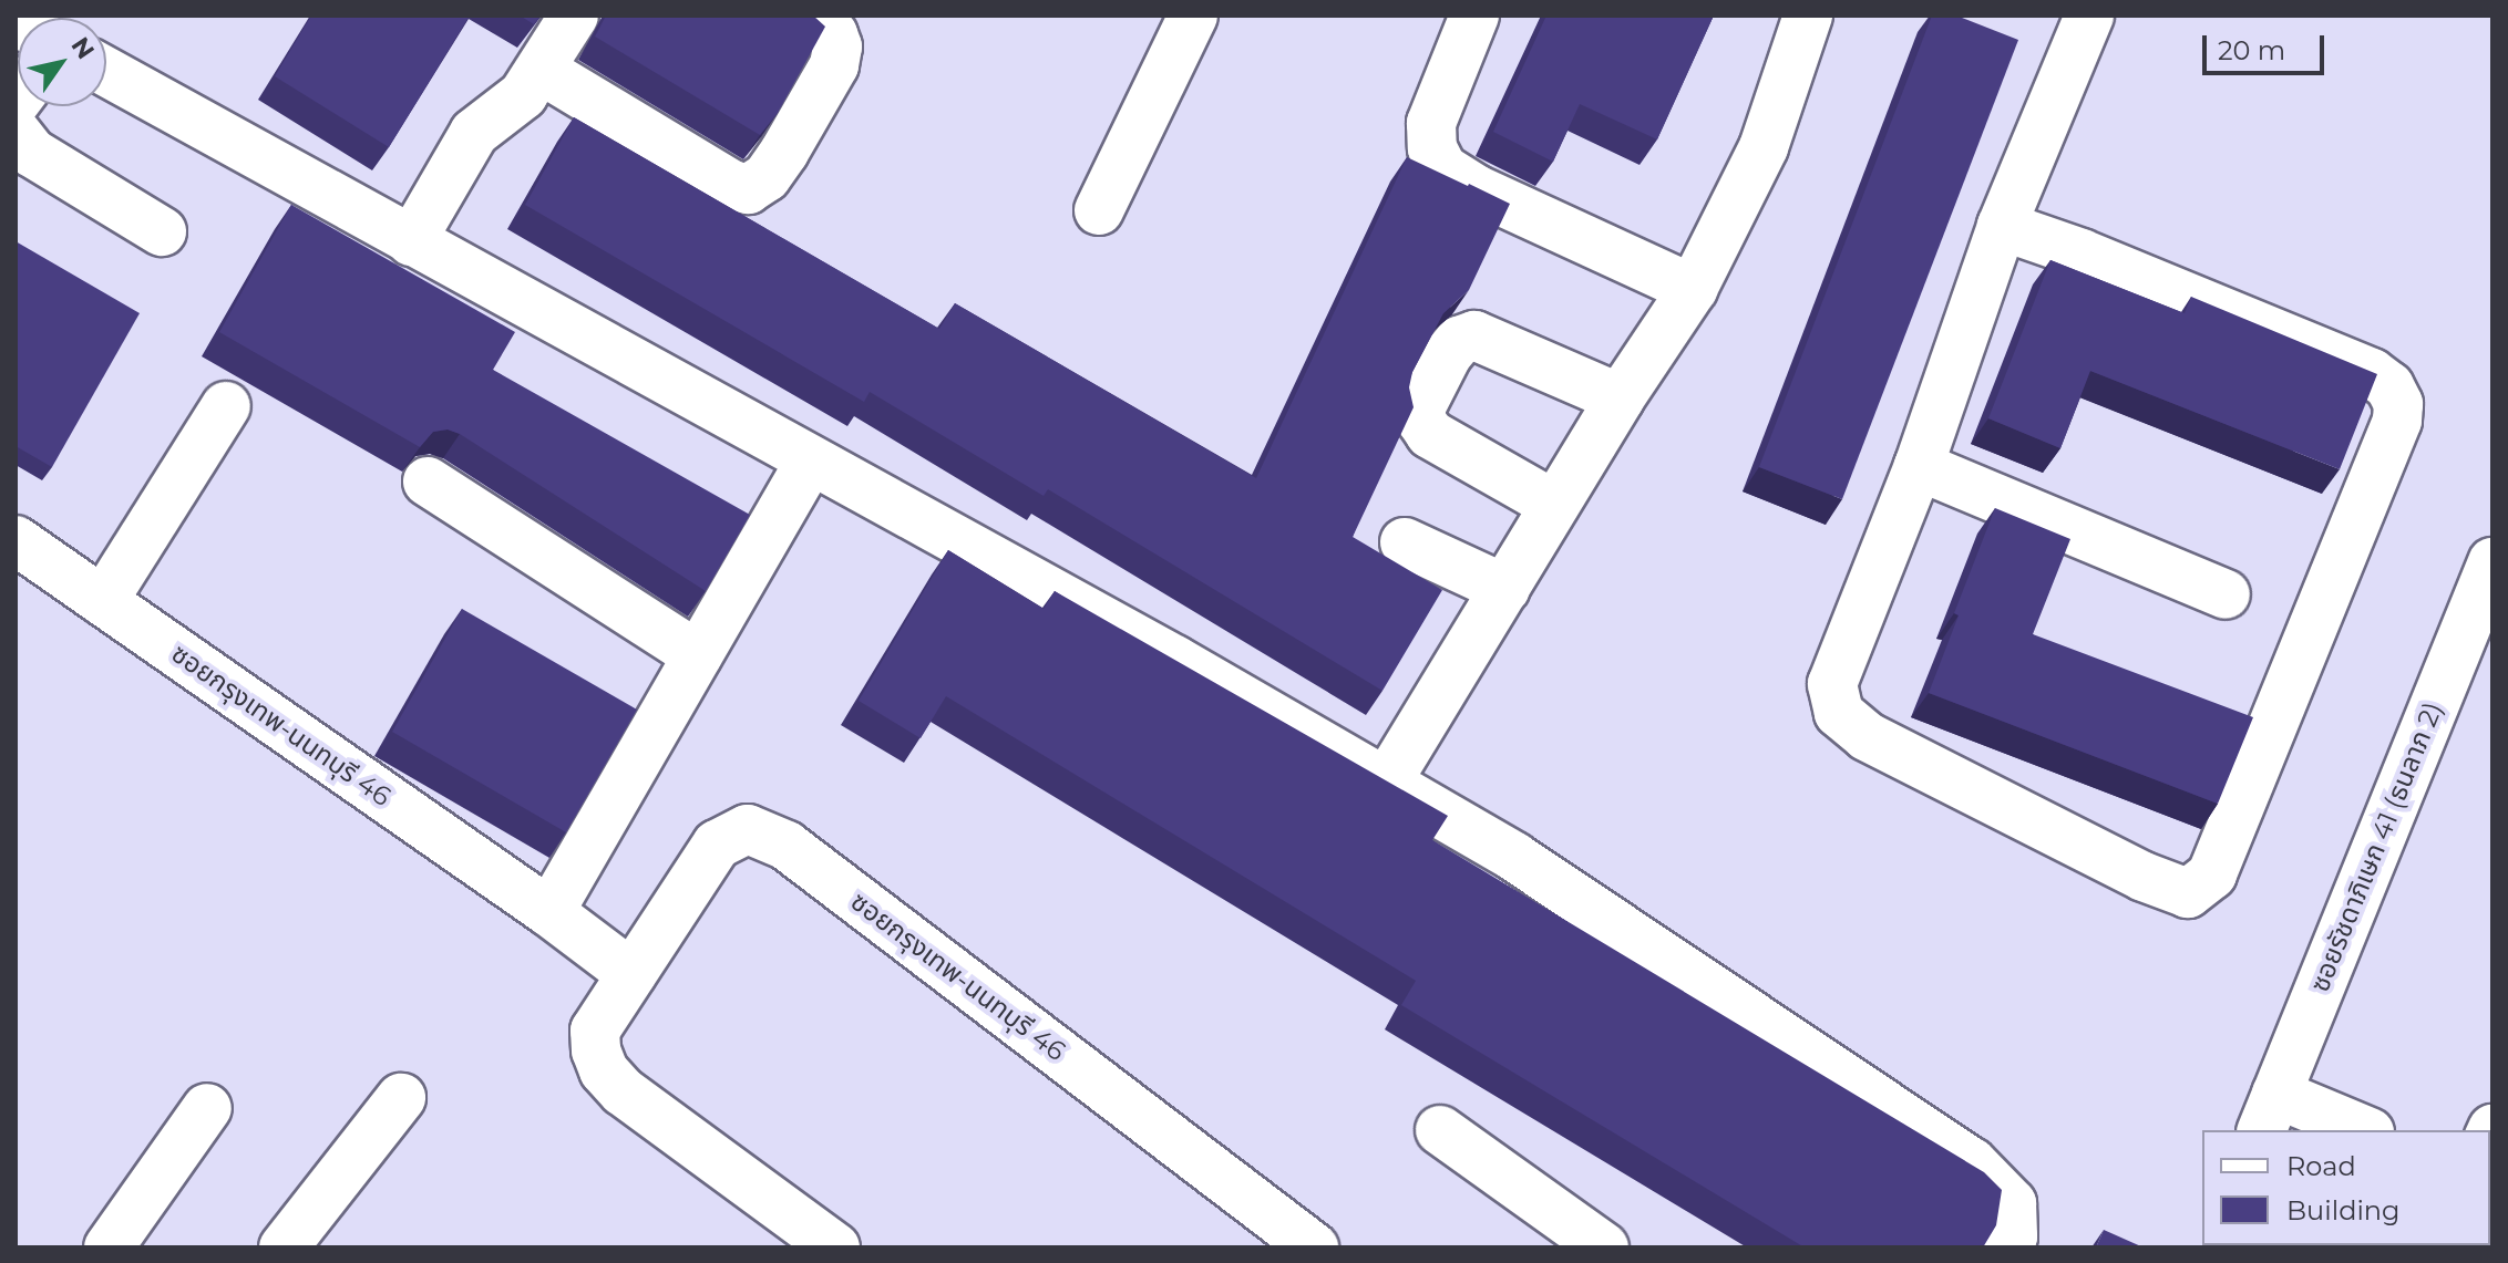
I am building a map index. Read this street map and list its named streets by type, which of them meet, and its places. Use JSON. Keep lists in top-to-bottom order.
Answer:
{
  "streets": {
    "street": ["ซอยกรุงเทพ-นนทบุรี 46", "ซอยรัชดาภิเษก 41 (ธนลาภ 2)"]
  },
  "legend": ["Road", "Building"],
  "scale_bar": "20 m",
  "north": "top right"
}
